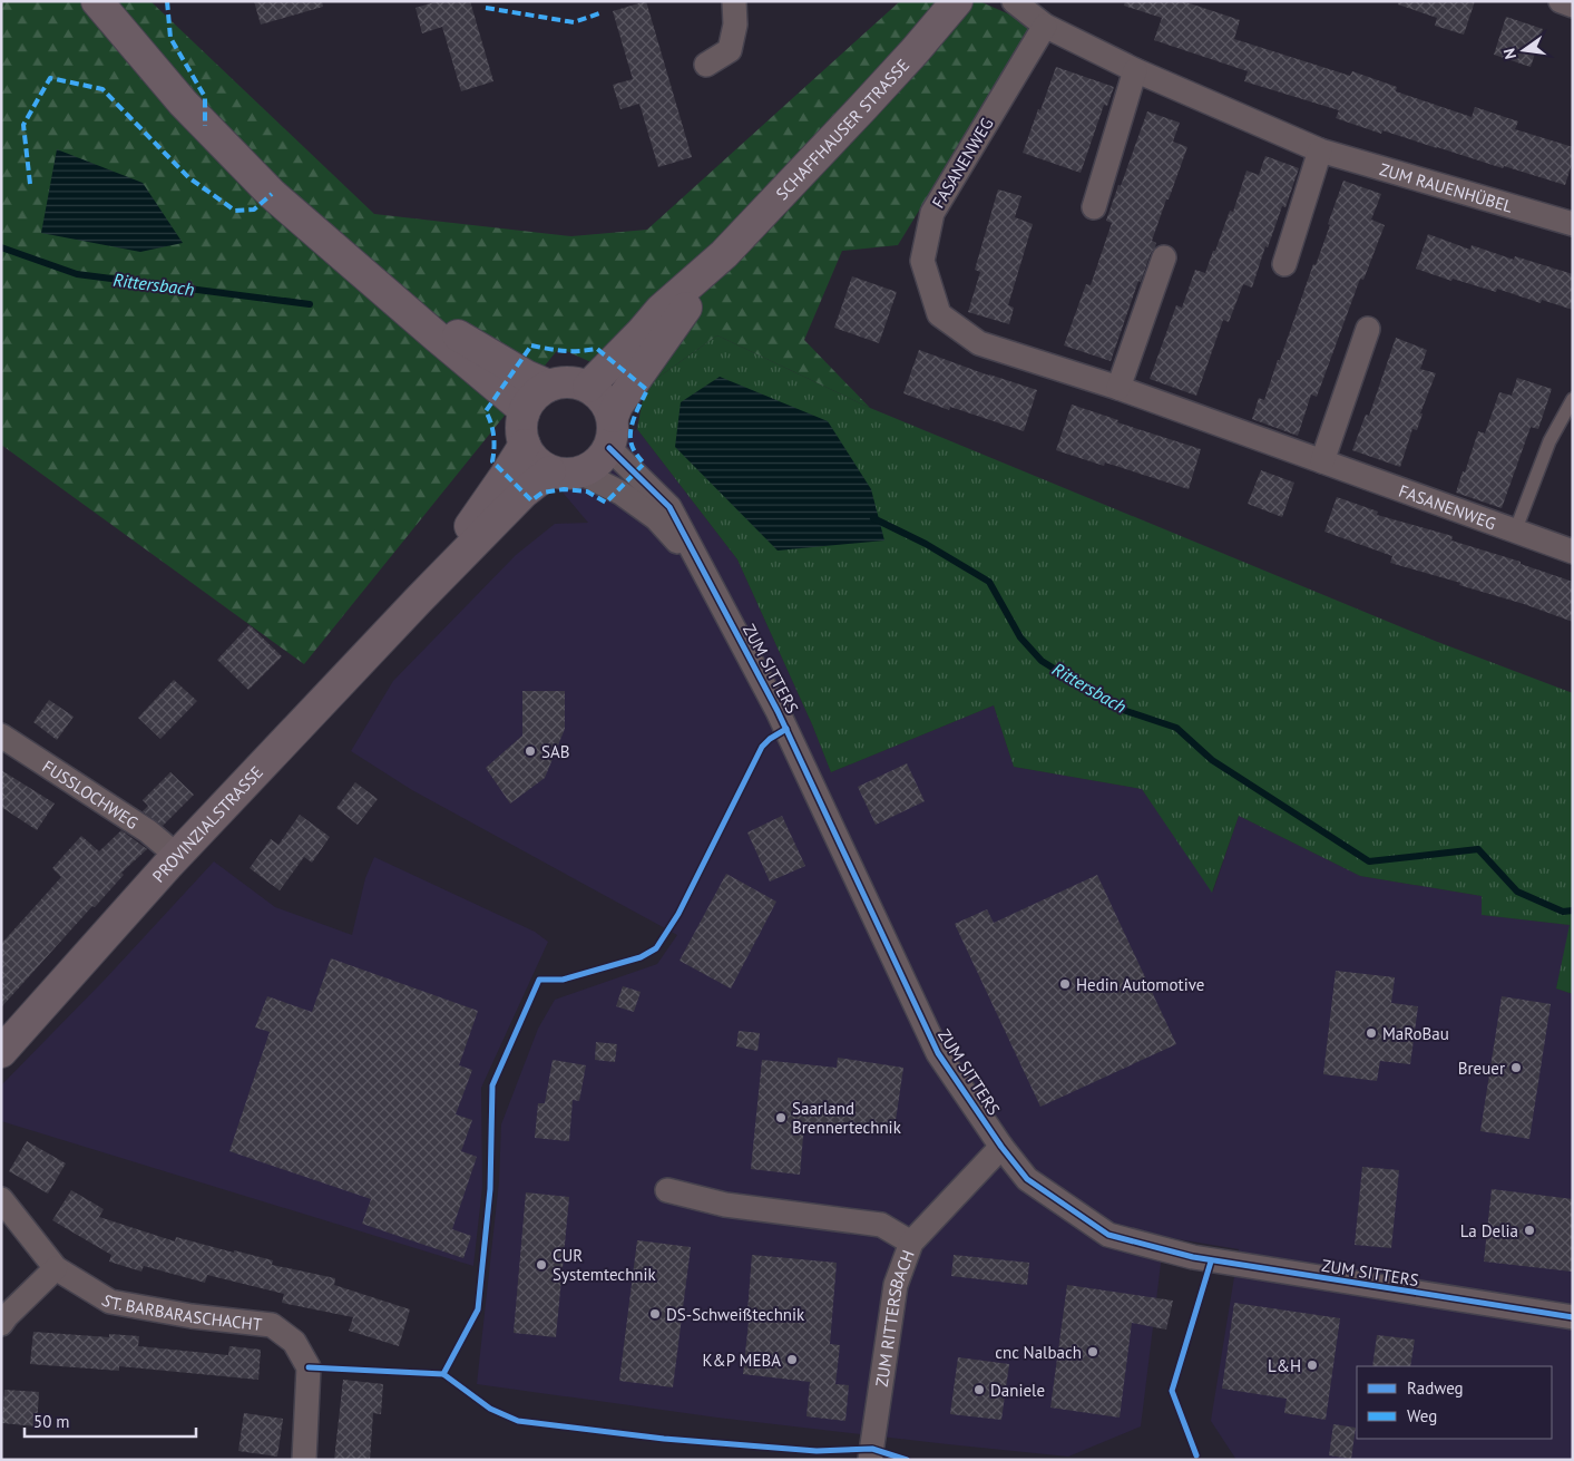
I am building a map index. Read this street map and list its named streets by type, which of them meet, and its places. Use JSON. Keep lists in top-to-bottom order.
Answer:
{
  "streets": {
    "street": [
      "SCHAFFHAUSER STRASSE",
      "FASANENWEG",
      "ZUM RAUENHÜBEL",
      "ZUM SITTERS",
      "FUSSLOCHWEG",
      "PROVINZIALSTRASSE",
      "ST. BARBARASCHACHT",
      "ZUM RITTERSBACH"
    ]
  },
  "crossings": [
    ["SCHAFFHAUSER STRASSE", "ZUM SITTERS"],
    ["SCHAFFHAUSER STRASSE", "PROVINZIALSTRASSE"],
    ["FASANENWEG", "ZUM RAUENHÜBEL"],
    ["ZUM SITTERS", "PROVINZIALSTRASSE"],
    ["ZUM SITTERS", "ZUM RITTERSBACH"],
    ["FUSSLOCHWEG", "PROVINZIALSTRASSE"]
  ],
  "water": ["Rittersbach"],
  "places": [
    "SAB",
    "Hedin Automotive",
    "MaRoBau",
    "Breuer",
    "Saarland Brennertechnik",
    "La Delia",
    "CUR Systemtechnik",
    "DS-Schweißtechnik",
    "cnc Nalbach",
    "K&P MEBA",
    "L&H",
    "Daniele"
  ],
  "legend": ["Radweg", "Weg"],
  "scale_bar": "50 m",
  "north": "left"
}
